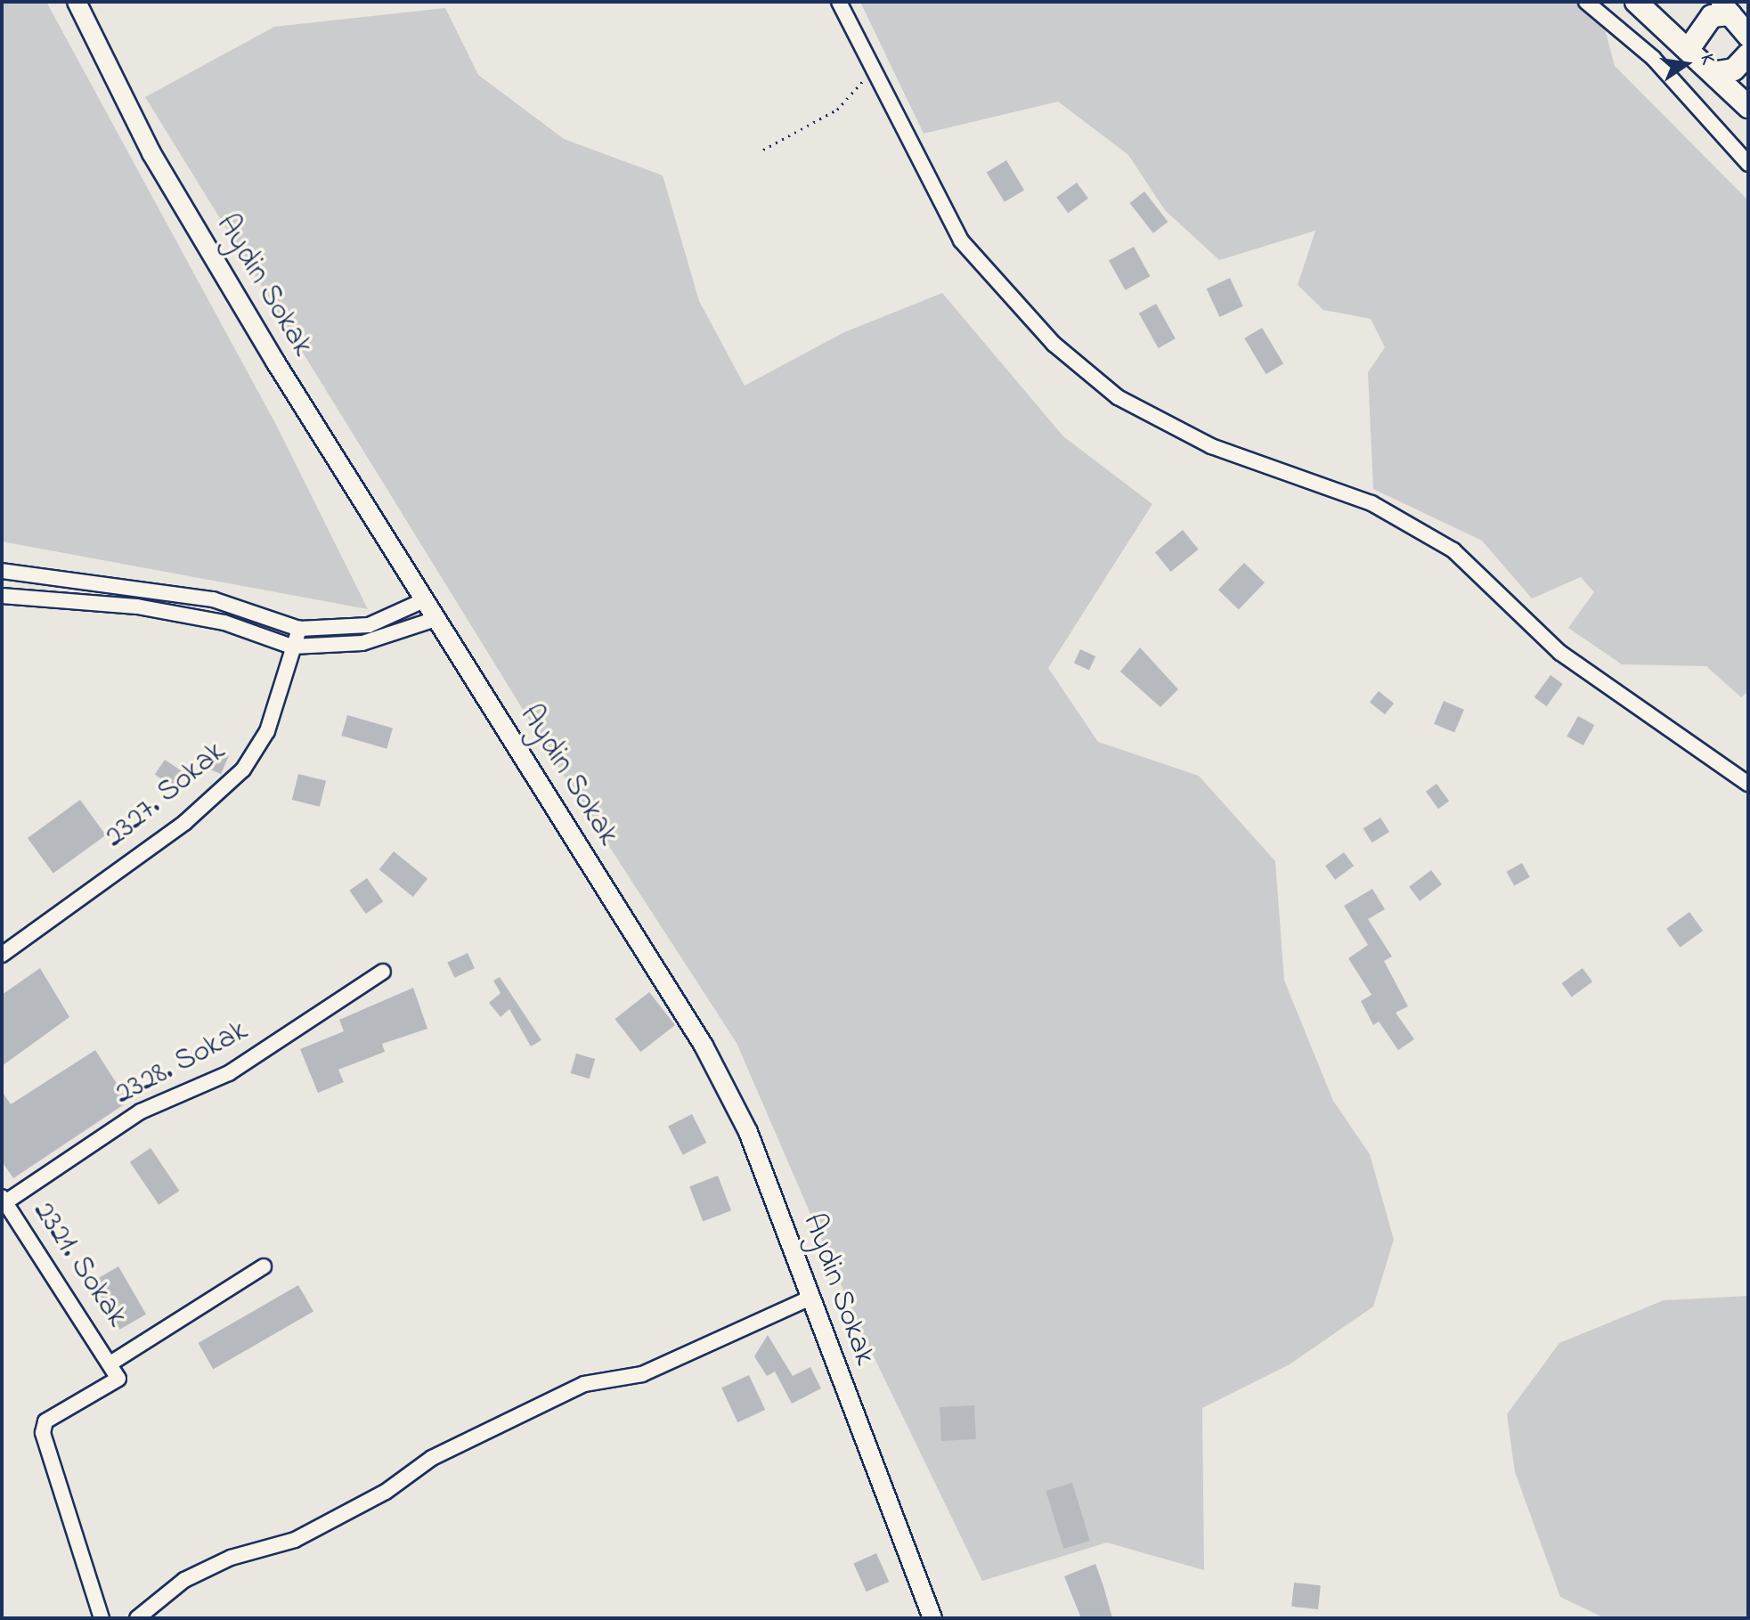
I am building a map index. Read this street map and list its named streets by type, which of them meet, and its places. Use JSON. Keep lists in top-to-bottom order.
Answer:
{
  "streets": {
    "street": [
      "Aydin Sokak",
      "2327. Sokak",
      "2328. Sokak",
      "2321. Sokak"
    ]
  },
  "crossings": [
    ["2328. Sokak", "2321. Sokak"]
  ],
  "north": "right"
}
